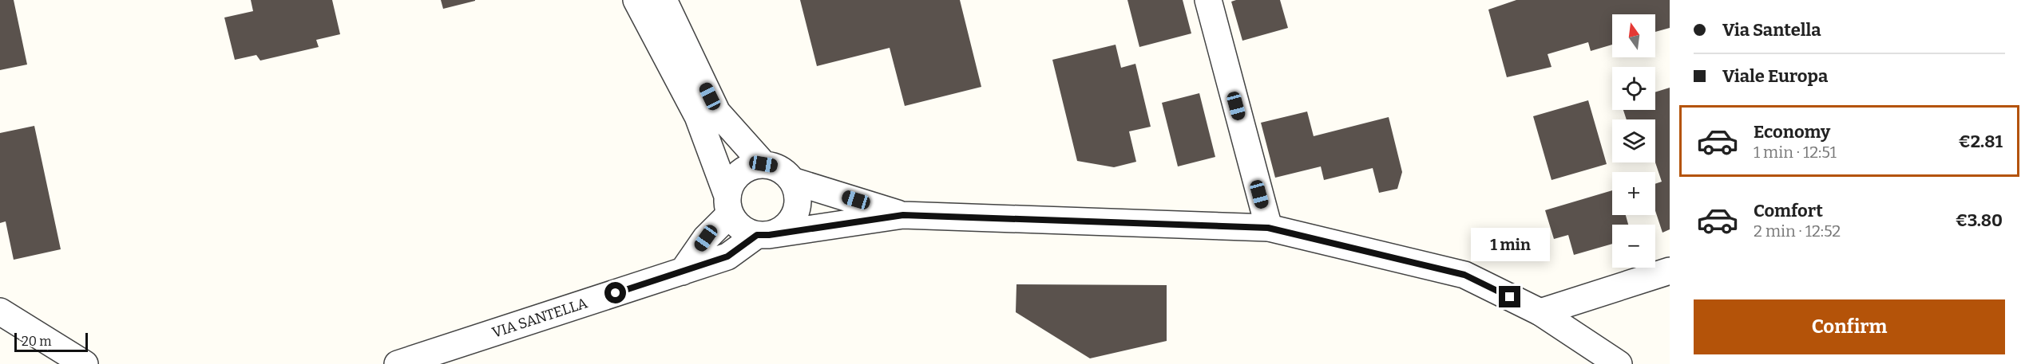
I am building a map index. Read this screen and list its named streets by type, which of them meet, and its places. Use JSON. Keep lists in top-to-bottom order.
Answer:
{
  "streets": {
    "street": ["VIA SANTELLA"]
  },
  "scale_bar": "20 m",
  "north": "top",
  "page": {
    "banner": ["Via Santella", "Viale Europa"],
    "map_buttons": ["+", "−"],
    "list": [
      {
        "name": "Economy",
        "note": "1 min · 12:51",
        "value": "€2.81"
      },
      {
        "name": "Comfort",
        "note": "2 min · 12:52",
        "value": "€3.80"
      }
    ],
    "bubble": "1 min",
    "buttons": "Confirm",
    "scale": "20 m"
  }
}
